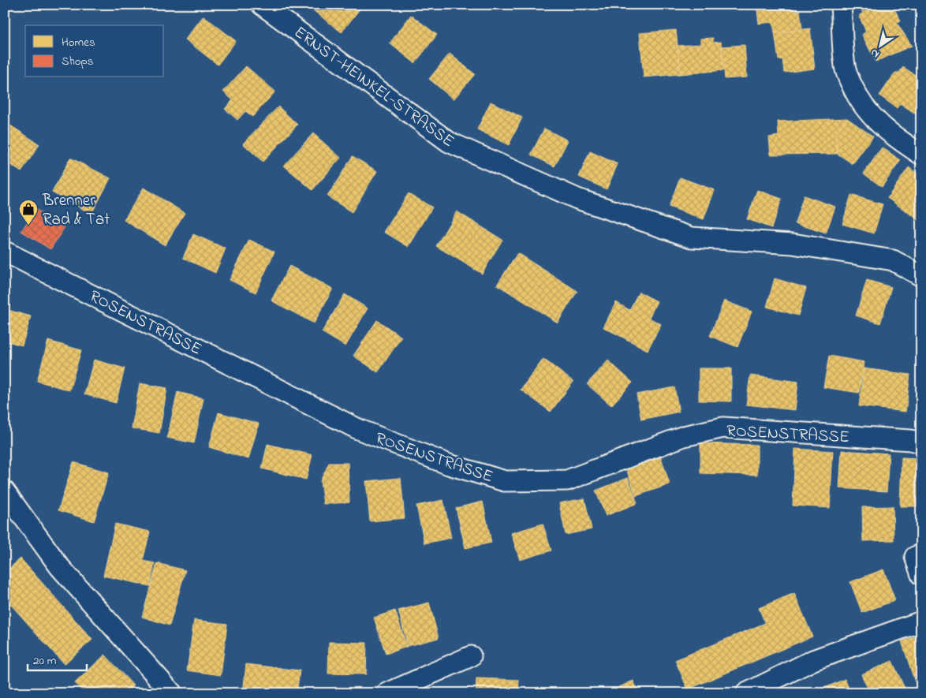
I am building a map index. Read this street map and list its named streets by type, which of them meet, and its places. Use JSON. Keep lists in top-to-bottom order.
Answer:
{
  "streets": {
    "street": ["ERNST-HEINKEL-STRASSE", "ROSENSTRASSE"]
  },
  "places": {
    "shop": ["Brenner Rad & Tat"]
  },
  "legend": ["Homes", "Shops"],
  "scale_bar": "20 m",
  "north": "bottom left"
}
